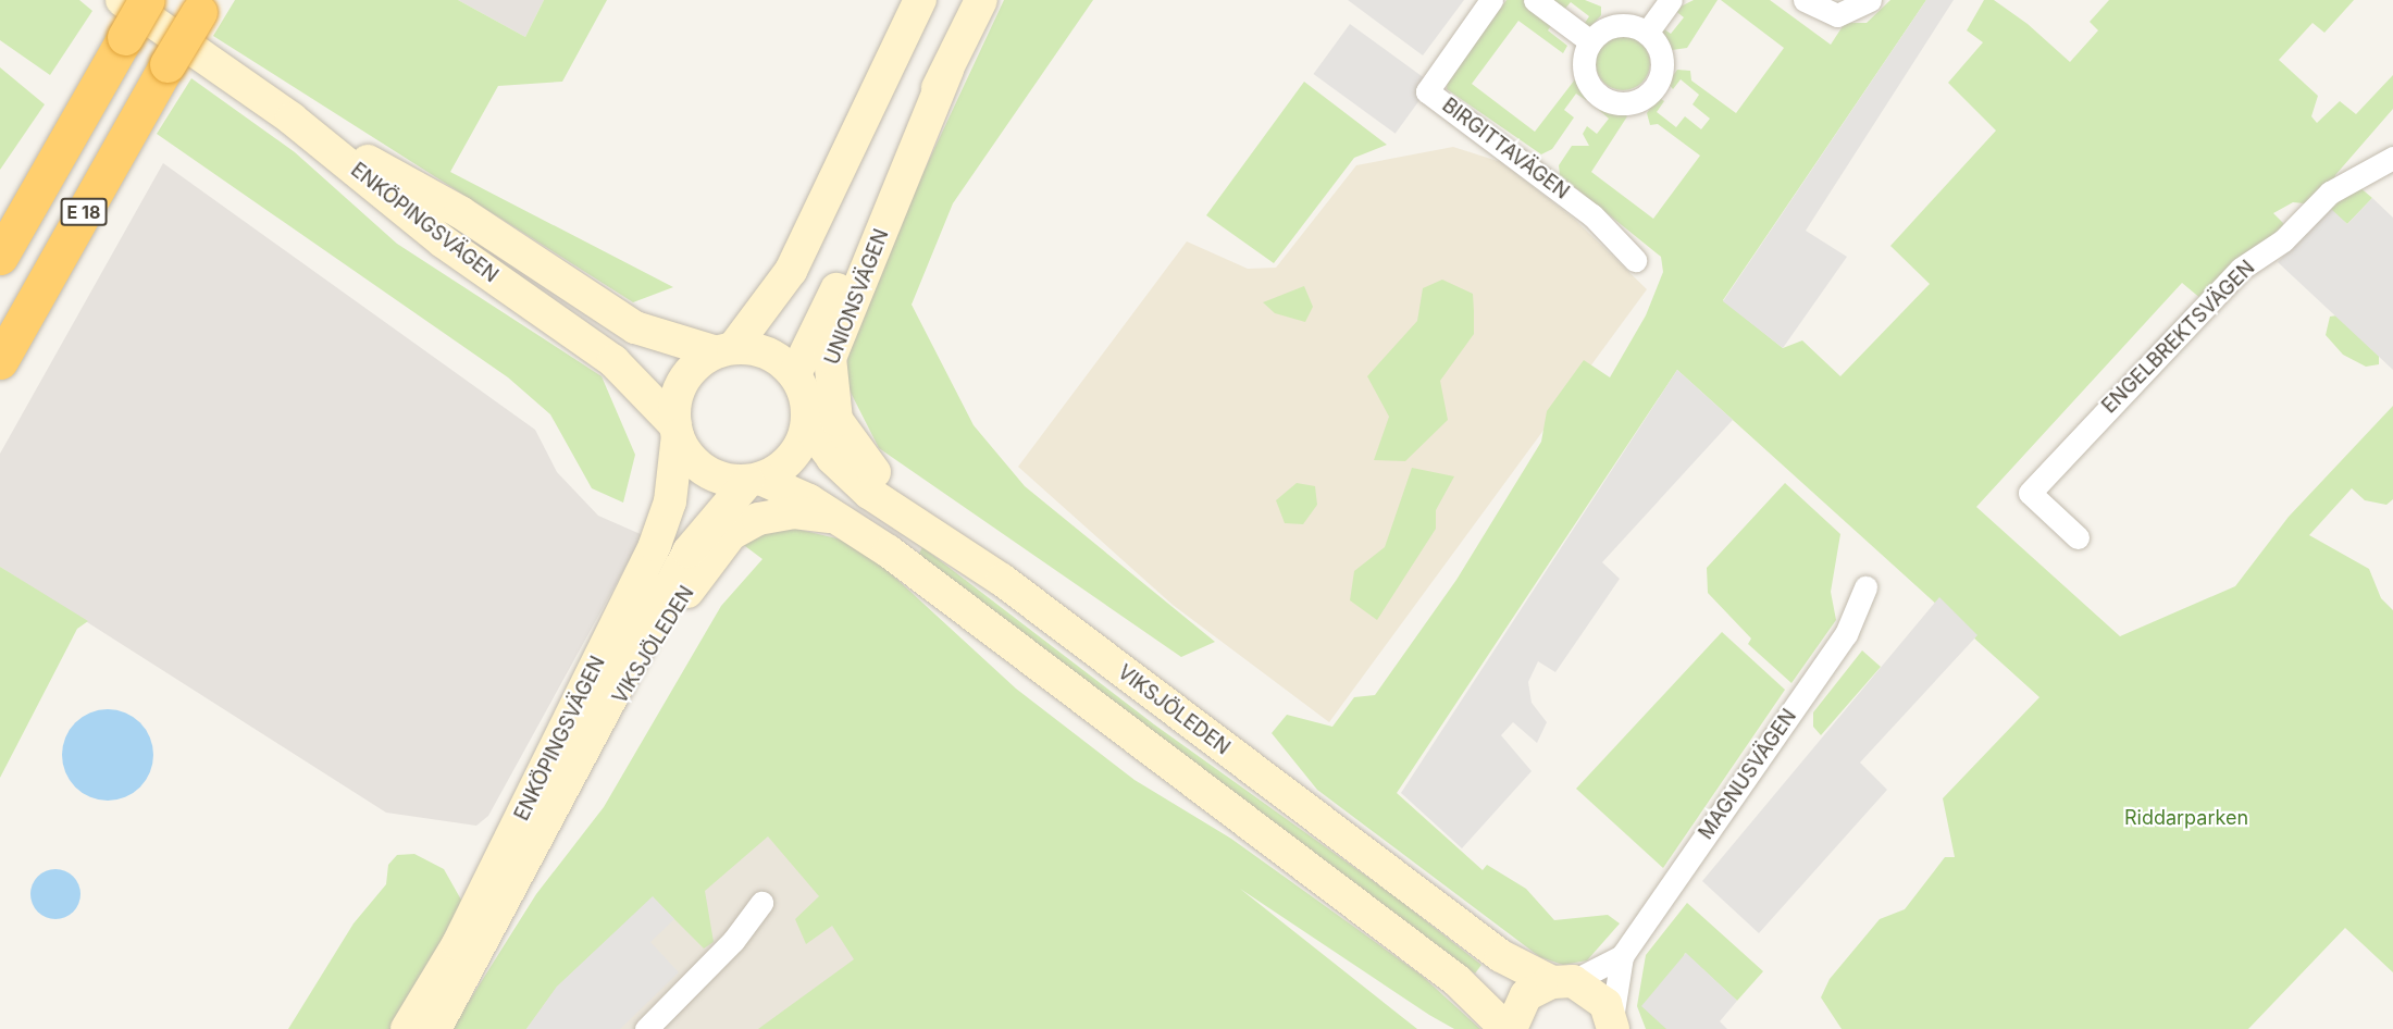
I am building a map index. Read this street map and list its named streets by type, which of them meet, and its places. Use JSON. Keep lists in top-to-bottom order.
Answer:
{
  "streets": {
    "highway": ["E 18"],
    "main road": ["ENKÖPINGSVÄGEN", "UNIONSVÄGEN", "VIKSJÖLEDEN"],
    "street": ["BIRGITTAVÄGEN", "ENGELBREKTSVÄGEN", "MAGNUSVÄGEN"]
  },
  "crossings": [
    ["ENKÖPINGSVÄGEN", "UNIONSVÄGEN"],
    ["ENKÖPINGSVÄGEN", "VIKSJÖLEDEN"],
    ["UNIONSVÄGEN", "VIKSJÖLEDEN"],
    ["VIKSJÖLEDEN", "MAGNUSVÄGEN"]
  ],
  "parks": ["Riddarparken"]
}
